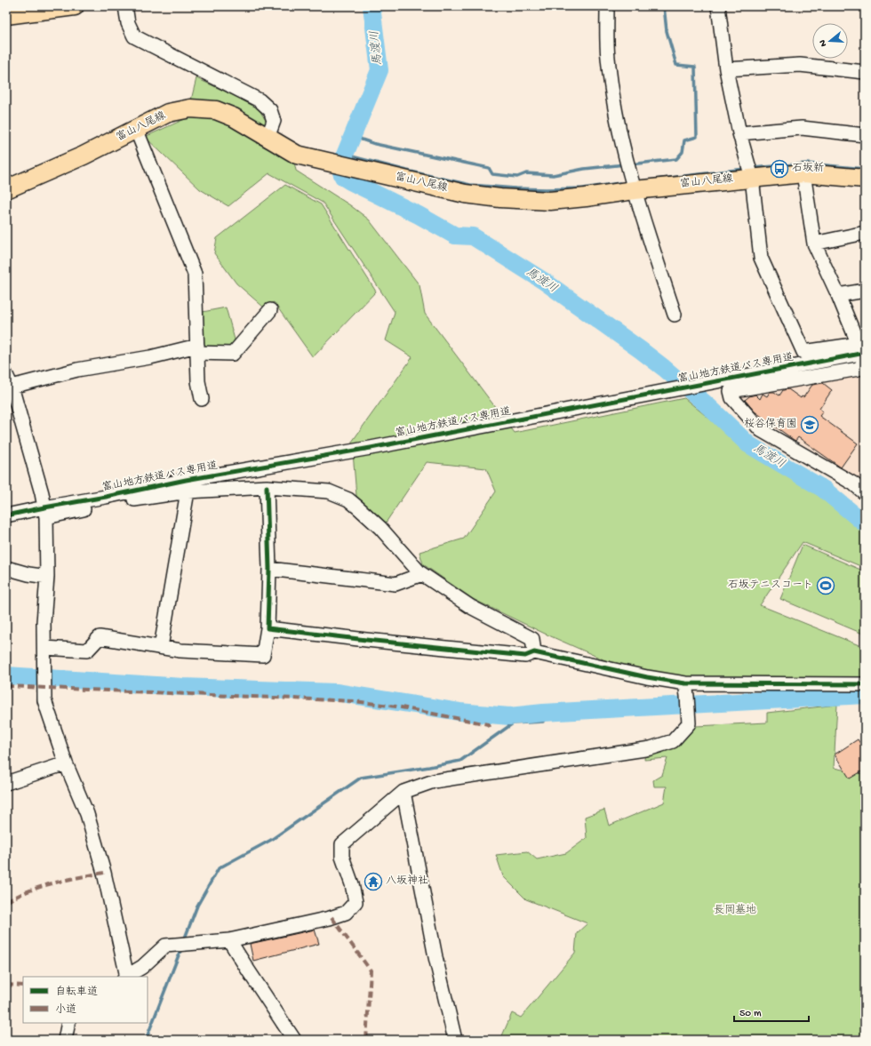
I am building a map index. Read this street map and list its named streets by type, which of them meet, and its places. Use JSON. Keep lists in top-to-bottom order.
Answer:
{
  "streets": {
    "main road": ["富山八尾線"],
    "street": ["富山地方鉄道バス専用道"]
  },
  "water": ["馬渡川"],
  "parks": ["長岡墓地"],
  "places": {
    "bus stop": ["石坂新"],
    "school or university": ["桜谷保育園"],
    "sports": ["石坂テニスコート"],
    "temple": ["八坂神社"]
  },
  "legend": ["自転車道", "小道"],
  "scale_bar": "50 m",
  "north": "left"
}
